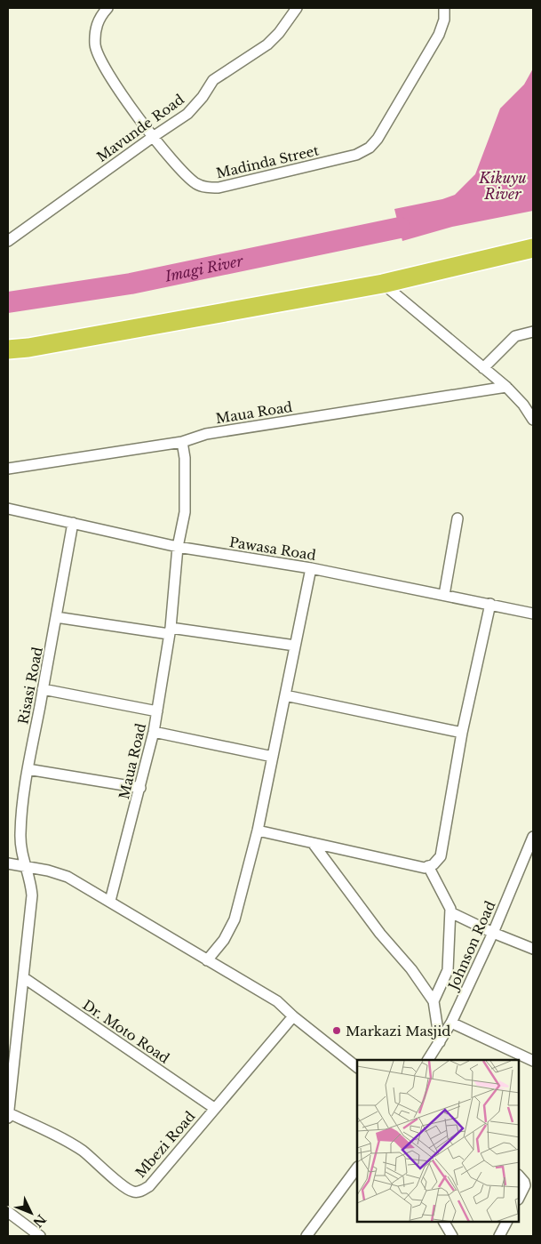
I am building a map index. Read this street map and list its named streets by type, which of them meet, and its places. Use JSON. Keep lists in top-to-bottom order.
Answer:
{
  "streets": {
    "street": [
      "Mavunde Road",
      "Madinda Street",
      "Maua Road",
      "Pawasa Road",
      "Risasi Road",
      "Johnson Road",
      "Dr. Moto Road",
      "Mbezi Road"
    ]
  },
  "crossings": [
    ["Mavunde Road", "Madinda Street"],
    ["Maua Road", "Pawasa Road"],
    ["Pawasa Road", "Risasi Road"],
    ["Risasi Road", "Dr. Moto Road"],
    ["Risasi Road", "Mbezi Road"],
    ["Dr. Moto Road", "Mbezi Road"]
  ],
  "water": ["Kikuyu River", "Imagi River"],
  "places": ["Markazi Masjid"],
  "north": "bottom right"
}
